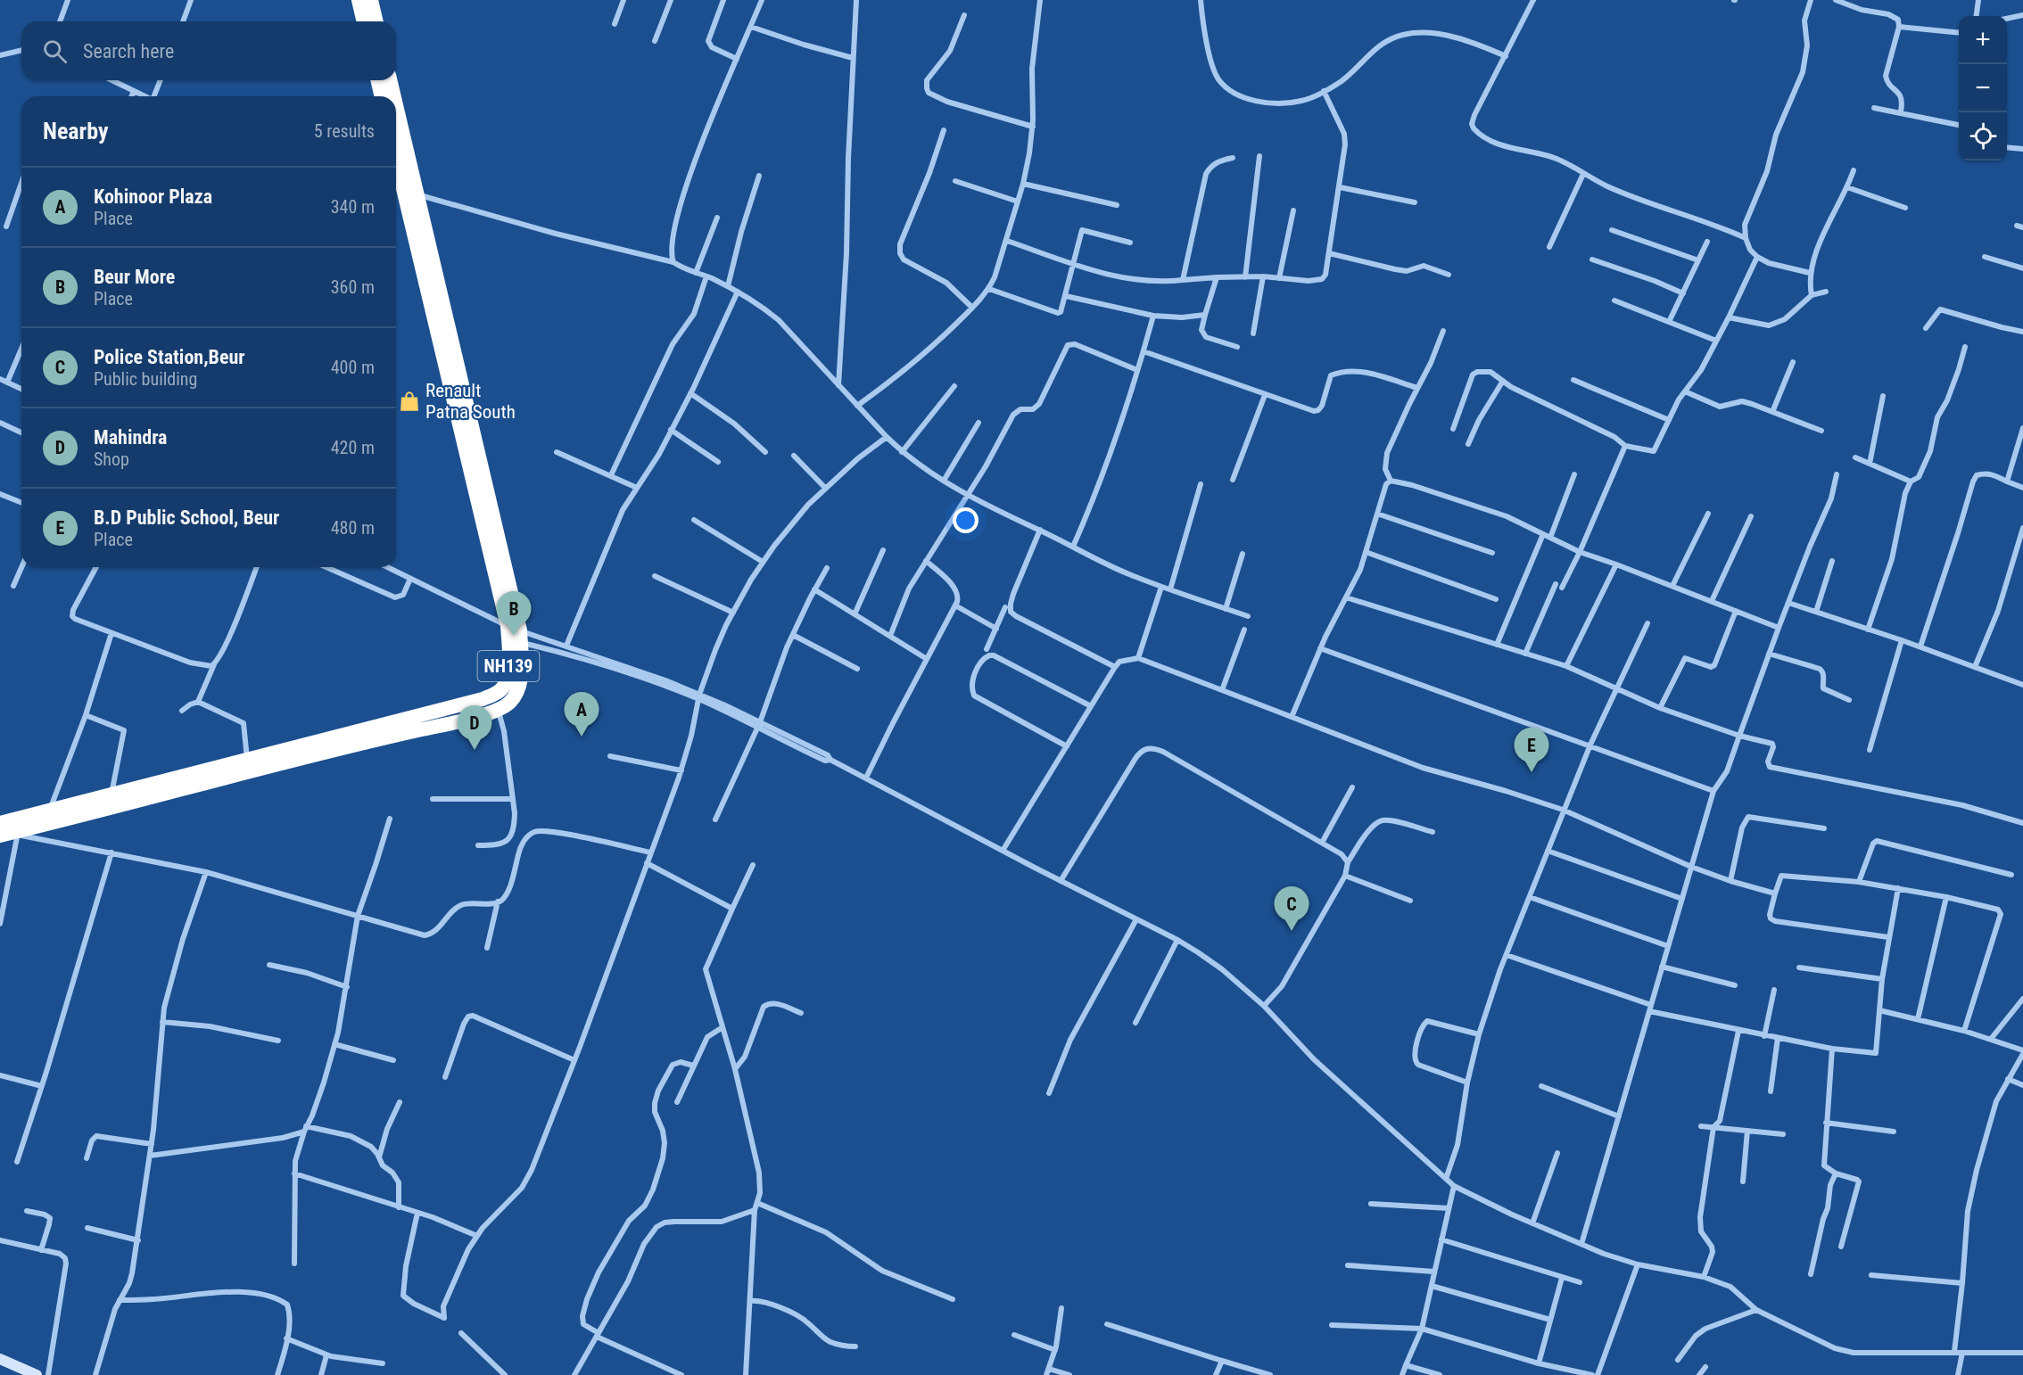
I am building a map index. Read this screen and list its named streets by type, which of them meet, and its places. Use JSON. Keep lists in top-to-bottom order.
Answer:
{
  "streets": {
    "highway": ["NH139"]
  },
  "places": {
    "shop": ["Renault Patna South"]
  },
  "page": {
    "map_buttons": ["+", "−"],
    "search": "Search here",
    "heading": ["Nearby", "5 results"],
    "list": [
      {
        "mark": "A",
        "name": "Kohinoor Plaza",
        "note": "Place",
        "value": "340 m"
      },
      {
        "mark": "B",
        "name": "Beur More",
        "note": "Place",
        "value": "360 m"
      },
      {
        "mark": "C",
        "name": "Police Station,Beur",
        "note": "Public building",
        "value": "400 m"
      },
      {
        "mark": "D",
        "name": "Mahindra",
        "note": "Shop",
        "value": "420 m"
      },
      {
        "mark": "E",
        "name": "B.D Public School, Beur",
        "note": "Place",
        "value": "480 m"
      }
    ],
    "pins": [
      "B",
      "A",
      "D",
      "E",
      "C"
    ]
  }
}
